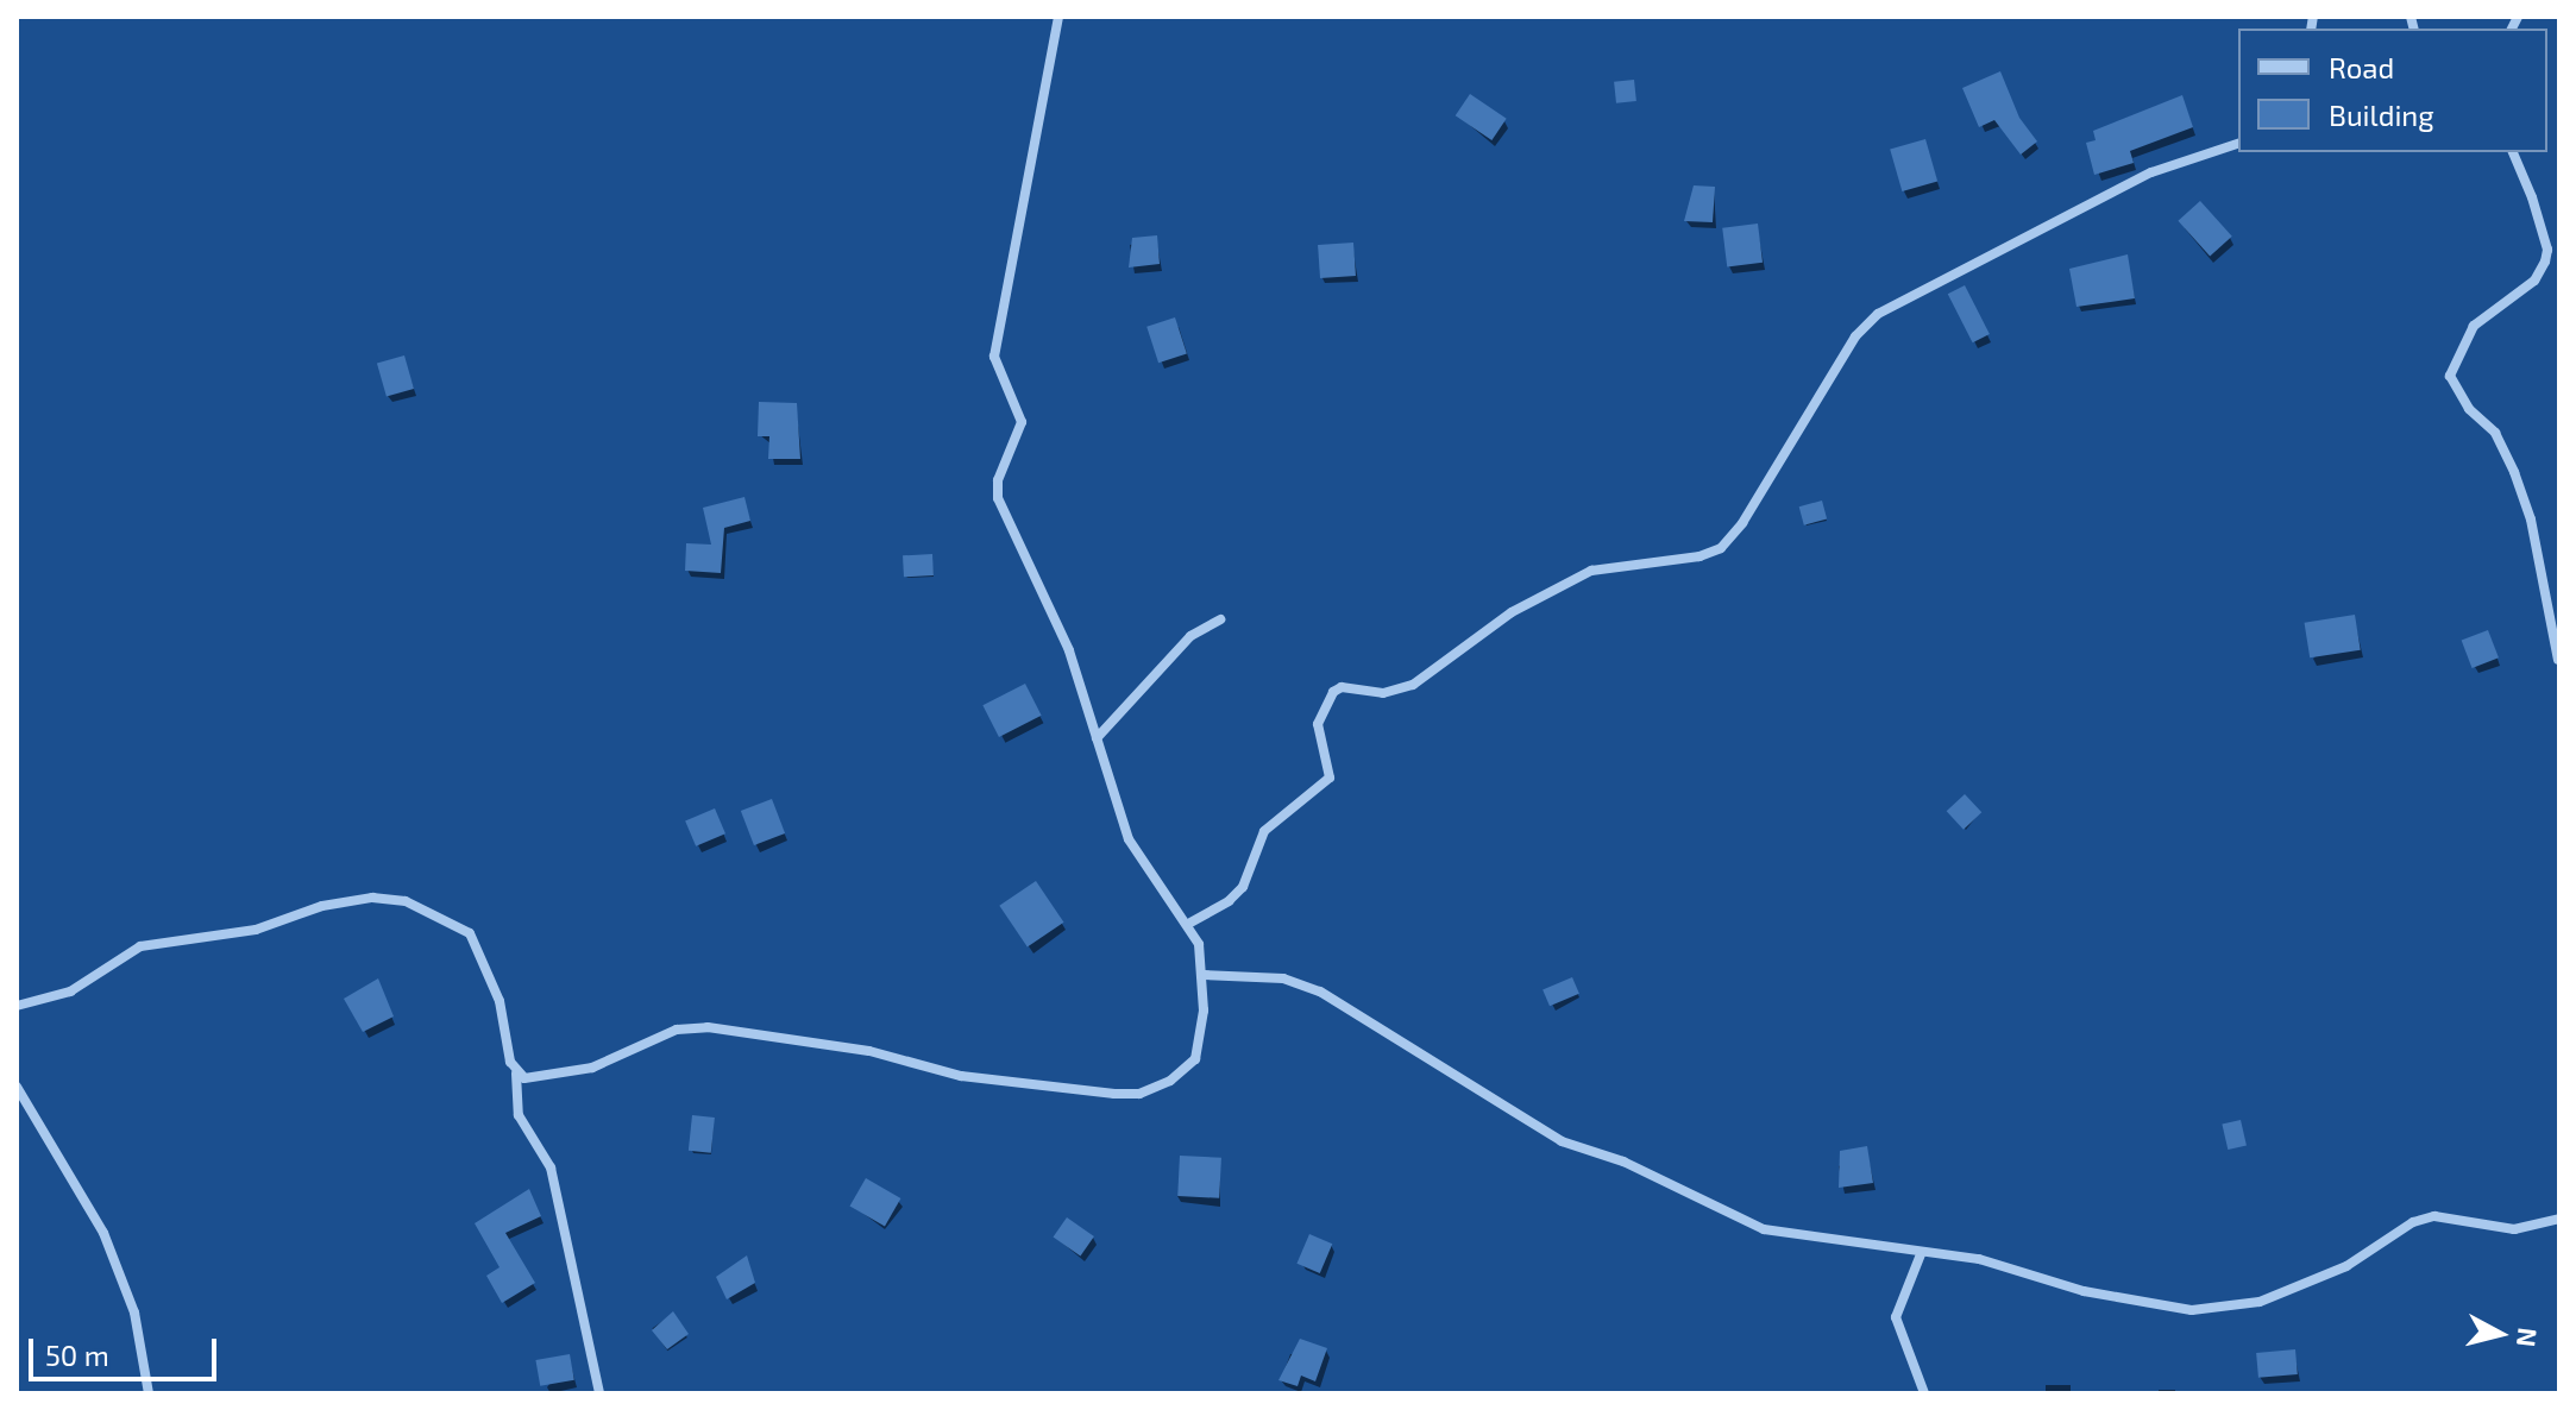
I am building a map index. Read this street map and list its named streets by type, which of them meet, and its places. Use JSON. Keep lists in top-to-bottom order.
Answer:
{
  "legend": ["Road", "Building"],
  "scale_bar": "50 m",
  "north": "right"
}
